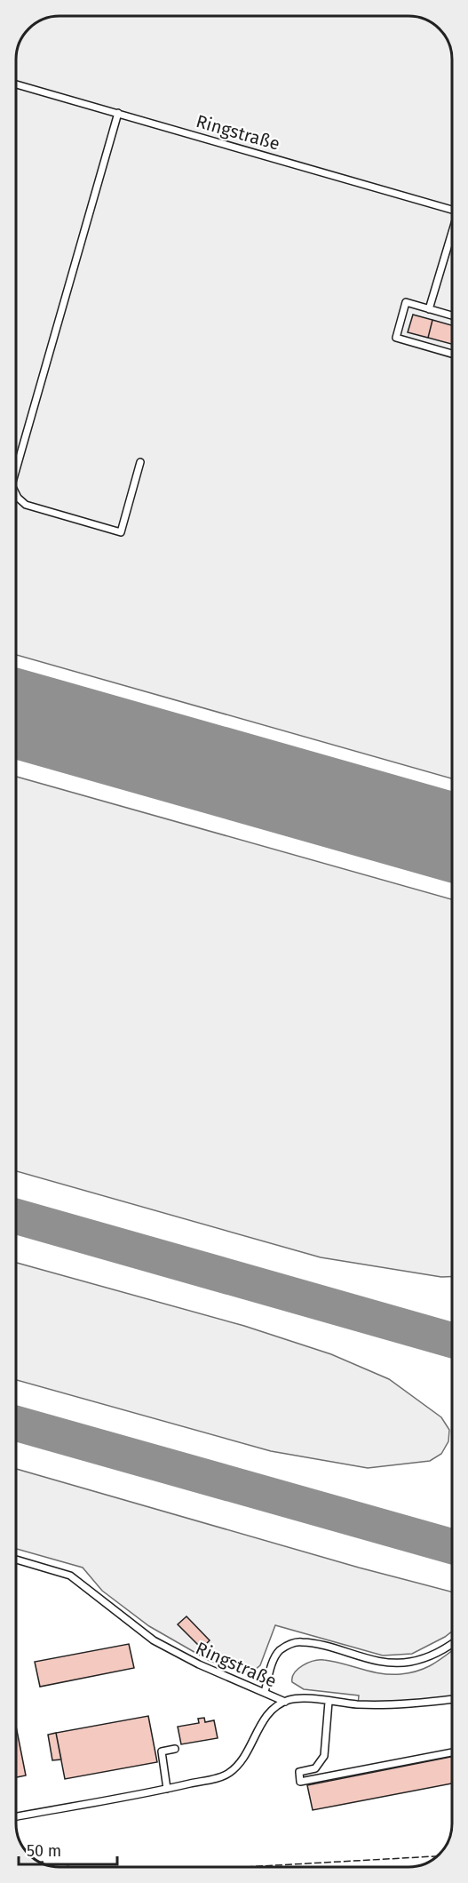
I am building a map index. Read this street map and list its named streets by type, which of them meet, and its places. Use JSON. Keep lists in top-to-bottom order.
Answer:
{
  "streets": {
    "lane": ["Ringstraße"]
  },
  "scale_bar": "50 m"
}
